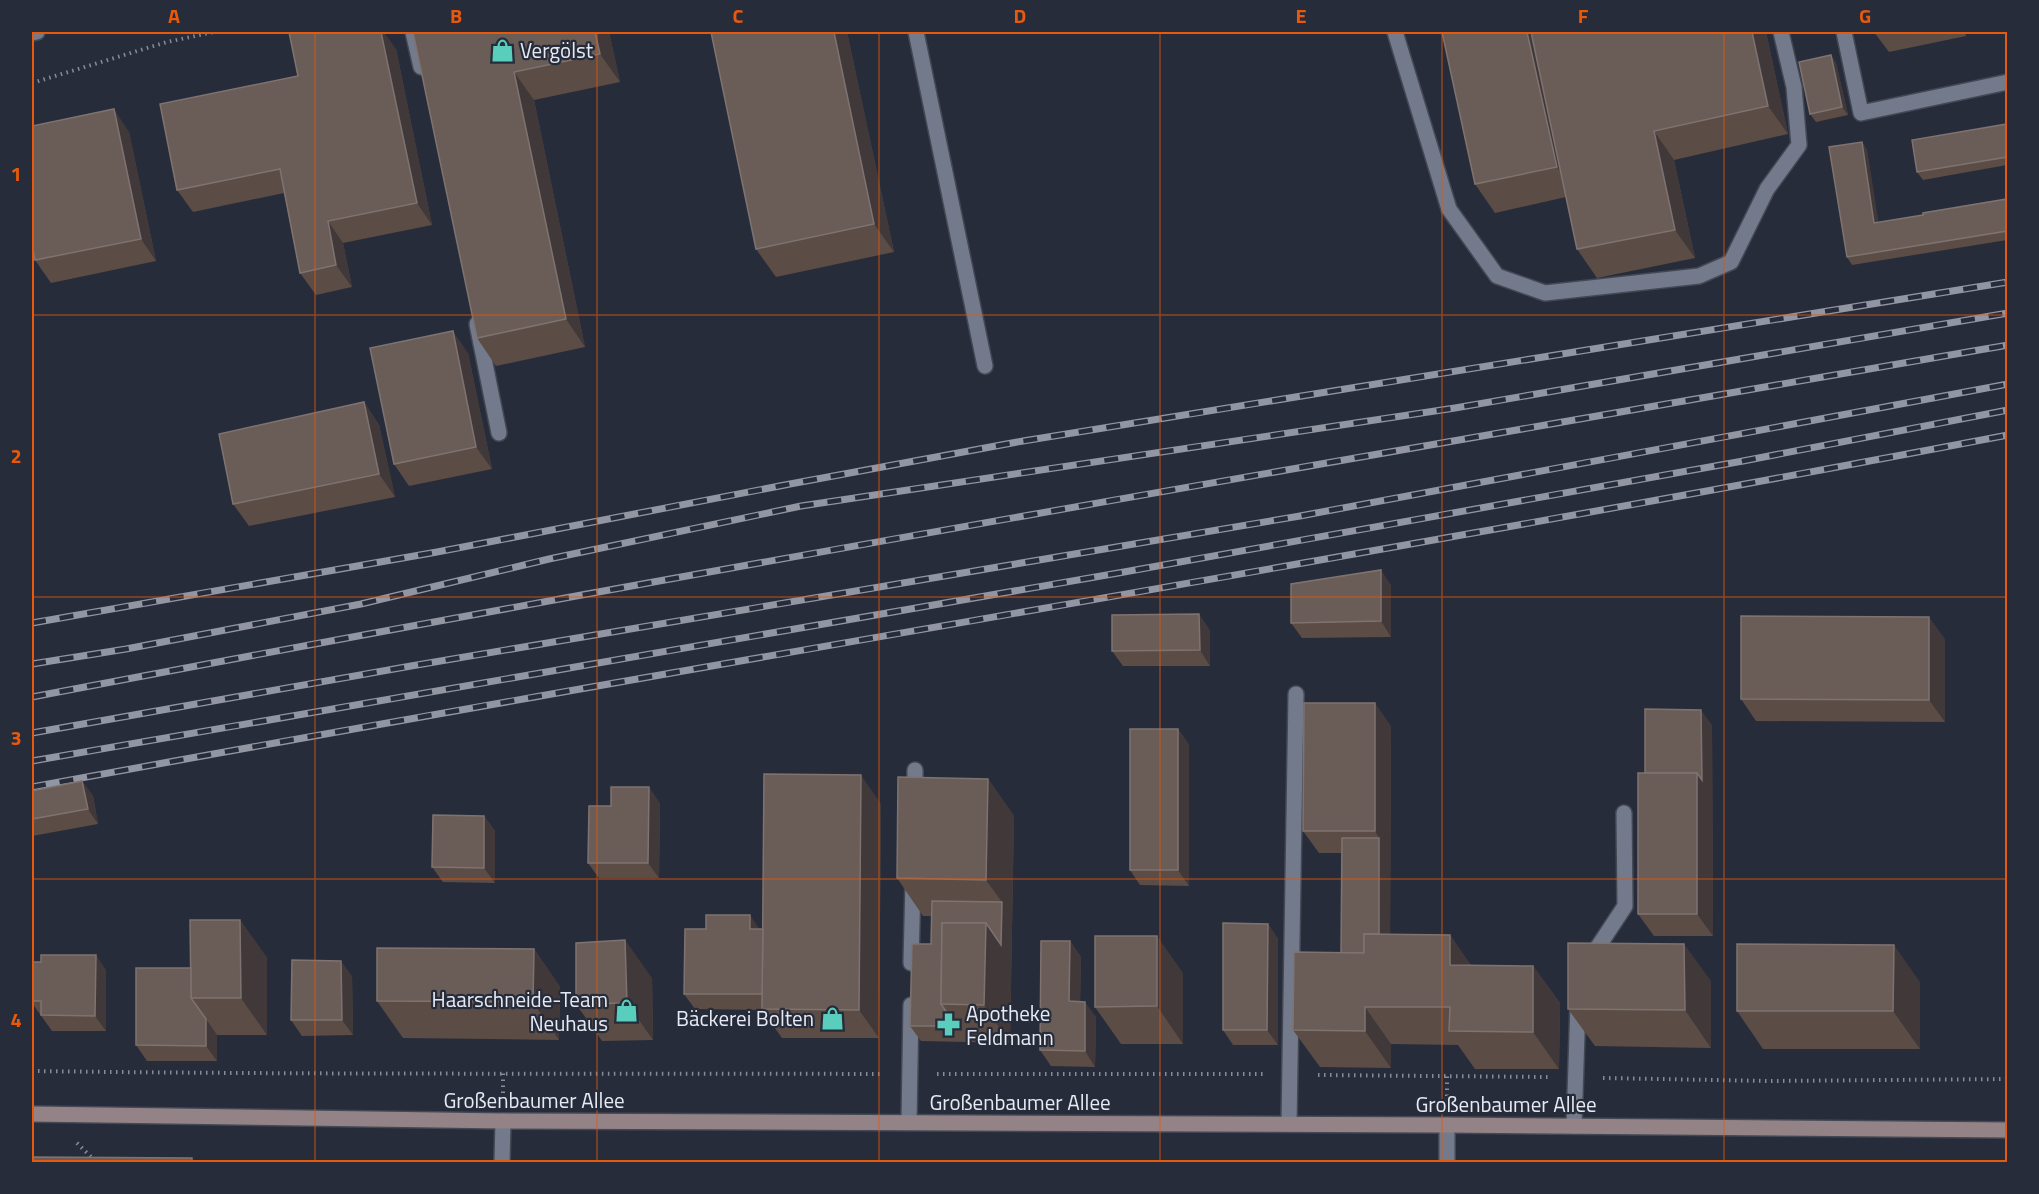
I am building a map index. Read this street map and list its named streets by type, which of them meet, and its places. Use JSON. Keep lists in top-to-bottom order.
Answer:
{
  "streets": {
    "main road": ["Großenbaumer Allee"]
  },
  "places": {
    "shop": ["Vergölst", "Haarschneide-Team Neuhaus", "Bäckerei Bolten"],
    "pharmacy": ["Apotheke Feldmann"]
  },
  "grid": {
    "columns": [
      "A",
      "B",
      "C",
      "D",
      "E",
      "F",
      "G"
    ],
    "rows": [
      "1",
      "2",
      "3",
      "4"
    ]
  }
}
